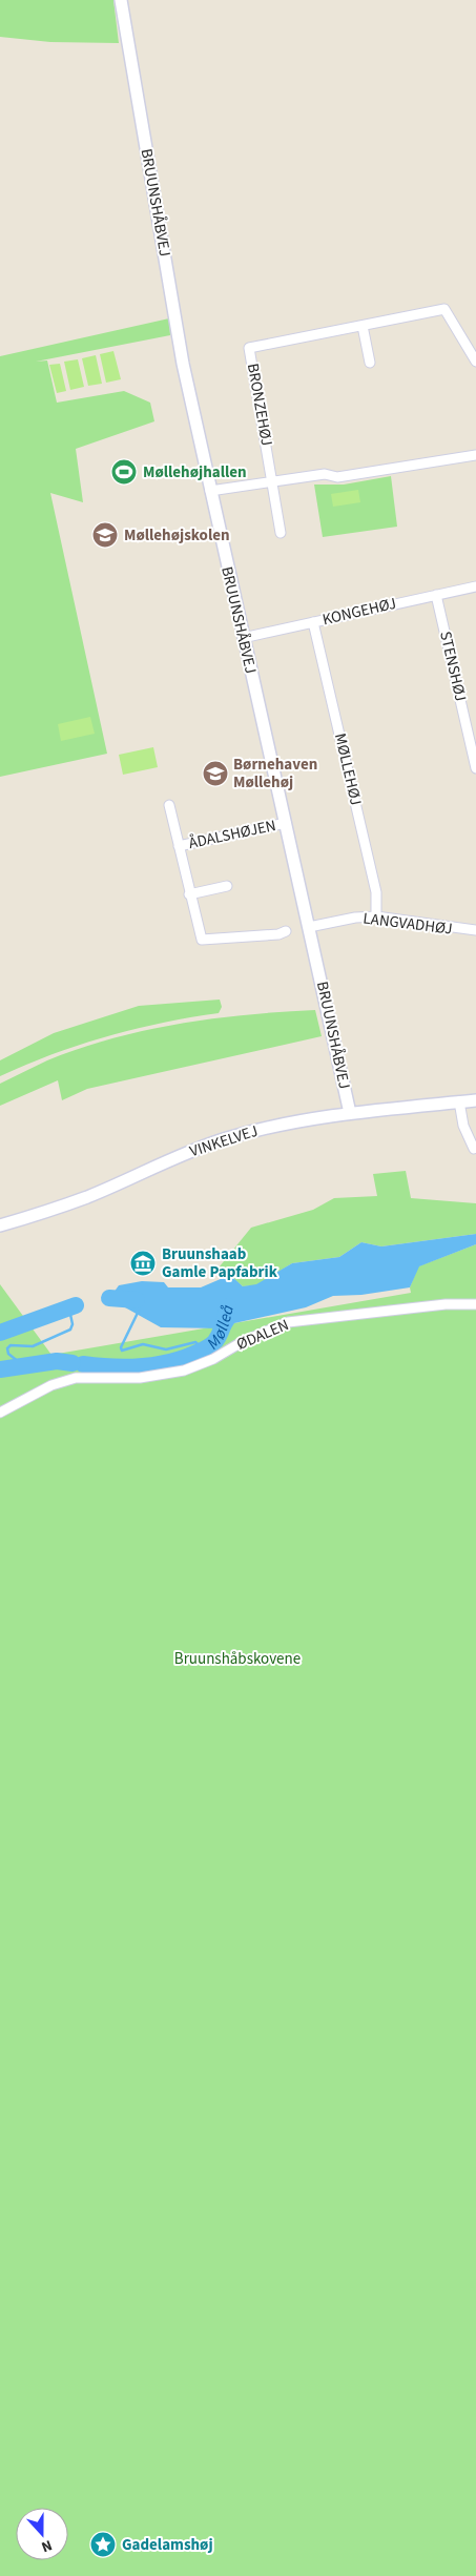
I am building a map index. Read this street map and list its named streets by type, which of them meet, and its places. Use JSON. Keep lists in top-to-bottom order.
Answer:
{
  "streets": {
    "street": [
      "BRUUNSHÅBVEJ",
      "BRONZEHØJ",
      "KONGEHØJ",
      "STENSHØJ",
      "MØLLEHØJ",
      "ÅDALSHØJEN",
      "LANGVADHØJ",
      "VINKELVEJ",
      "ØDALEN"
    ]
  },
  "crossings": [
    ["BRUUNSHÅBVEJ", "KONGEHØJ"],
    ["BRUUNSHÅBVEJ", "ÅDALSHØJEN"],
    ["BRUUNSHÅBVEJ", "LANGVADHØJ"],
    ["BRUUNSHÅBVEJ", "VINKELVEJ"],
    ["KONGEHØJ", "STENSHØJ"],
    ["KONGEHØJ", "MØLLEHØJ"],
    ["MØLLEHØJ", "LANGVADHØJ"]
  ],
  "water": ["Mølleå"],
  "parks": ["Bruunshåbskovene"],
  "places": {
    "sports": ["Møllehøjhallen"],
    "school or university": ["Møllehøjskolen", "Børnehaven Møllehøj"],
    "museum": ["Bruunshaab Gamle Papfabrik"],
    "place": ["Gadelamshøj"]
  },
  "north": "bottom"
}
